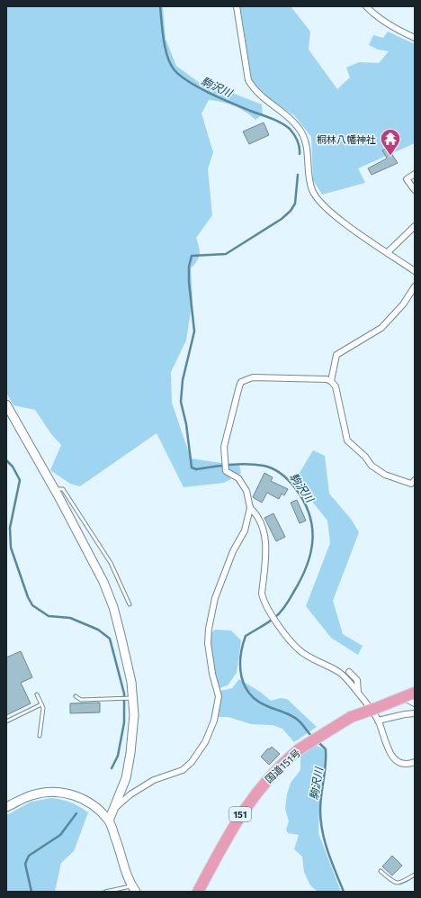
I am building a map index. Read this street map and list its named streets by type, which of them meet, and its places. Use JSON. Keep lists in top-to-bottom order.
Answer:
{
  "streets": {
    "highway": ["国道151号", "151"]
  },
  "water": ["駒沢川"],
  "places": {
    "temple": ["桐林八幡神社"]
  }
}
